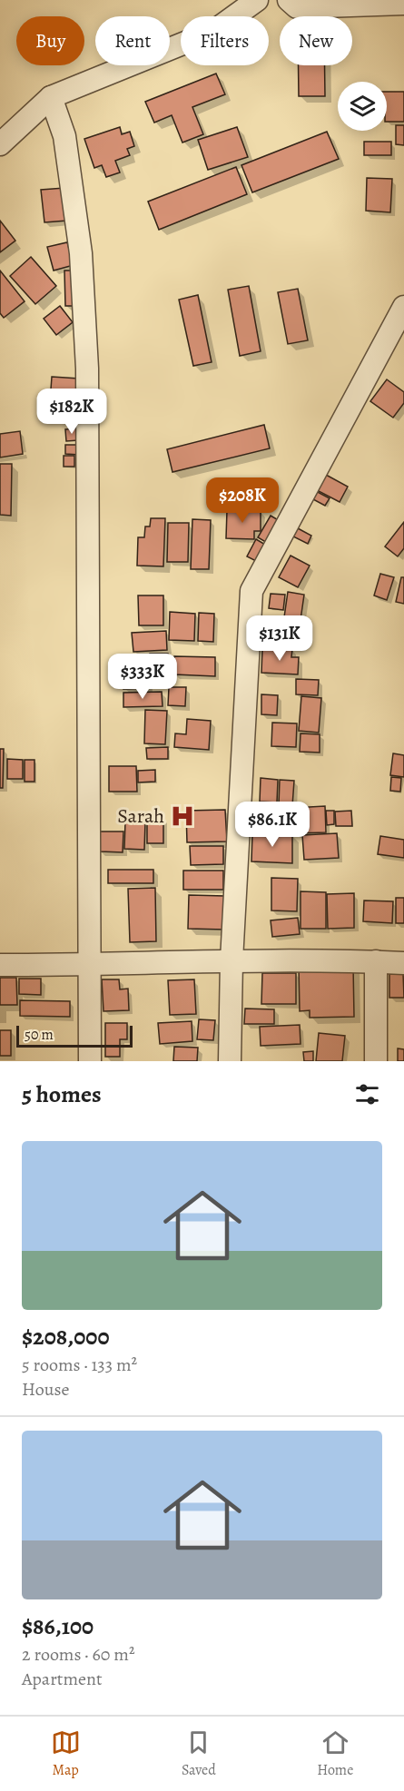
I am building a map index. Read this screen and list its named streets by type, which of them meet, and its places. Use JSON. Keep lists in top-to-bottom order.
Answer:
{
  "places": {
    "hospital": ["Sarah"]
  },
  "scale_bar": "50 m",
  "page": {
    "chip": [
      "Buy",
      "Rent",
      "Filters",
      "New"
    ],
    "price": [
      "$182K",
      "$208K",
      "$131K",
      "$333K",
      "$86.1K"
    ],
    "scale": "50 m",
    "heading": "5 homes",
    "list": [
      {
        "name": "$208,000",
        "note": "5 rooms · 133 m² · House"
      },
      {
        "name": "$86,100",
        "note": "2 rooms · 60 m² · Apartment"
      }
    ],
    "tabs": ["Map", "Saved", "Home"]
  }
}
